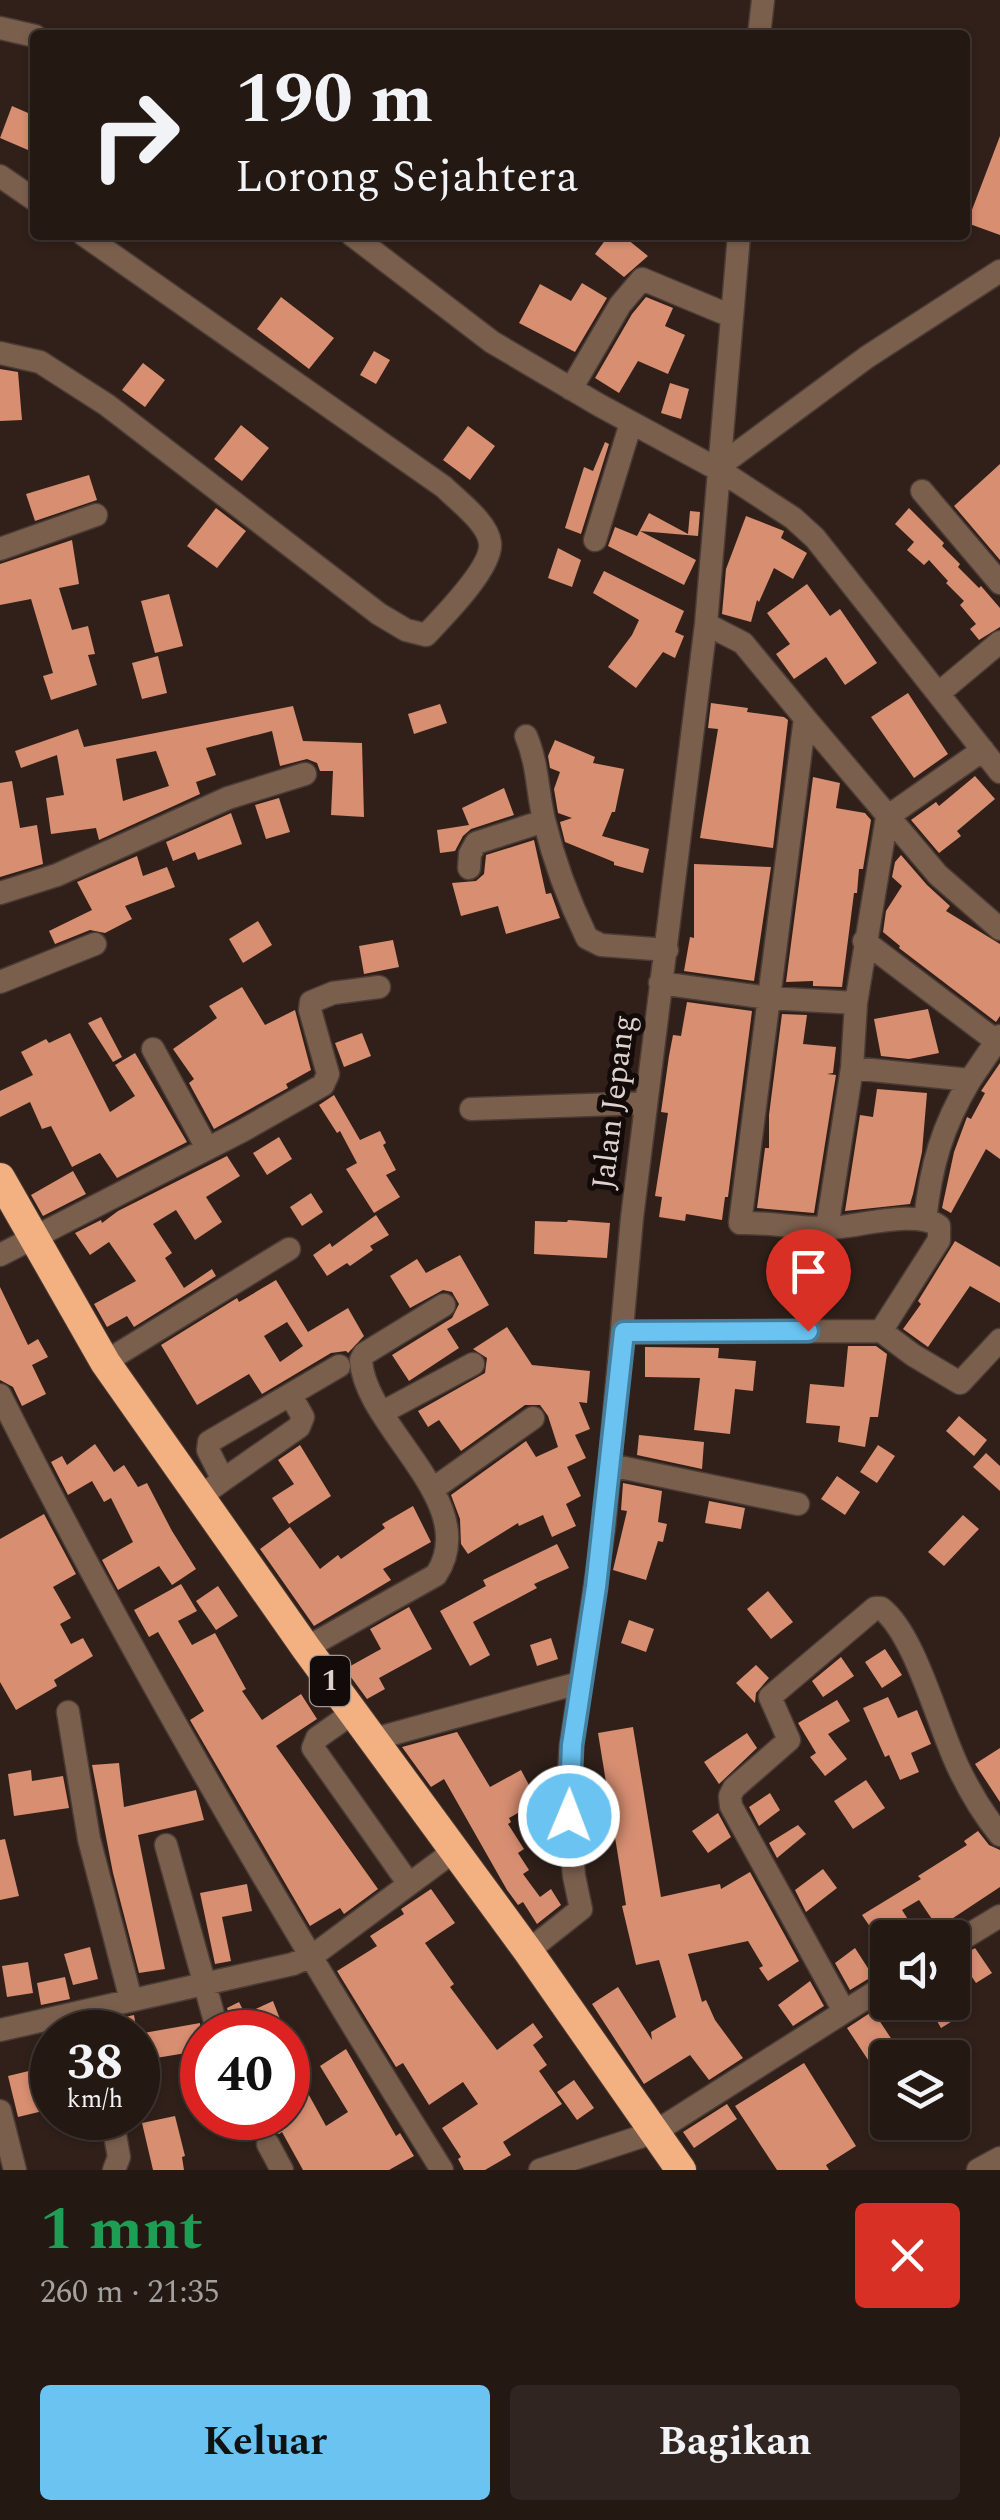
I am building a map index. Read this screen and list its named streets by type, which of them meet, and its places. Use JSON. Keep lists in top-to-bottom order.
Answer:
{
  "streets": {
    "highway": ["1"],
    "street": ["Jalan Jepang"]
  },
  "crossings": [
    ["Jalan Jepang", "1"]
  ],
  "page": {
    "turn": ["190 m", "Lorong Sejahtera"],
    "speed": "38 km/h",
    "limit": "40",
    "heading": ["1 mnt", "260 m · 21:35"],
    "buttons": ["Keluar", "Bagikan"]
  }
}
